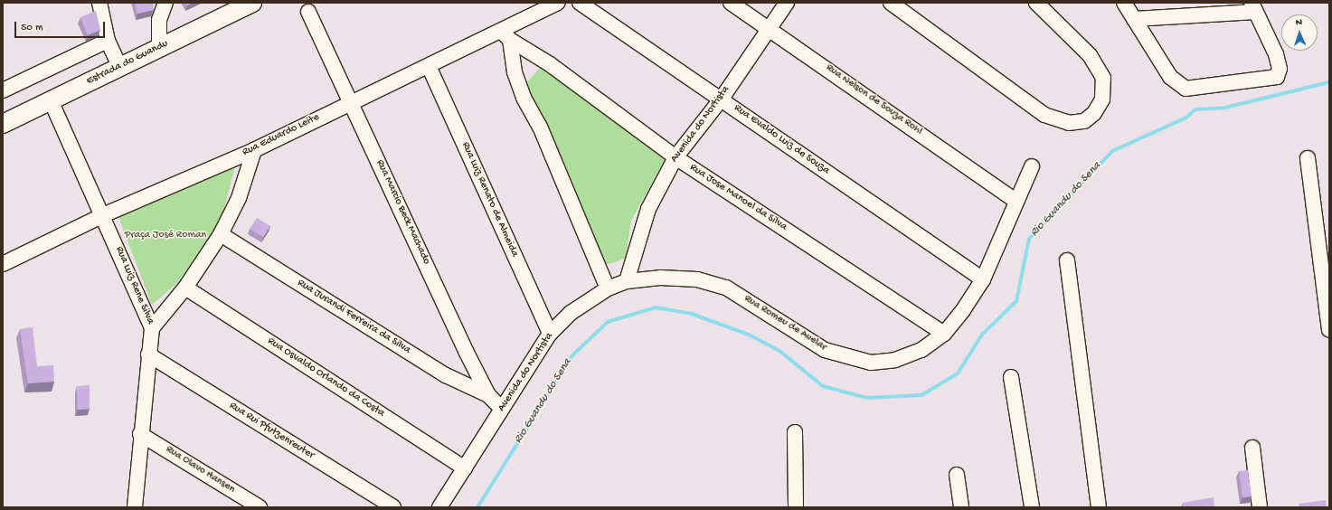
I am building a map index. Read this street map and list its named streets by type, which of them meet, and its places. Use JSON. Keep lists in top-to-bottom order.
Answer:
{
  "streets": {
    "street": [
      "Estrada do Guandu",
      "Rua Nelson de Souza Rohl",
      "Avenida do Nortista",
      "Rua Eduardo Leite",
      "Rua Evaldo Luiz de Souza",
      "Rua Jose Manoel da Silva",
      "Rua Luiz Renato de Almeida",
      "Rua Marcio Beck Machado",
      "Rua Luiz Rene Silva",
      "Rua Jurandi Ferreira da Silva",
      "Rua Romeu de Avelar",
      "Rua Osvaldo Orlando da Costa",
      "Rua Rui Pfutzenreuter",
      "Rua Olavo Hansen"
    ]
  },
  "crossings": [
    ["Estrada do Guandu", "Rua Luiz Rene Silva"],
    ["Rua Nelson de Souza Rohl", "Avenida do Nortista"],
    ["Rua Nelson de Souza Rohl", "Rua Romeu de Avelar"],
    ["Avenida do Nortista", "Rua Evaldo Luiz de Souza"],
    ["Avenida do Nortista", "Rua Jose Manoel da Silva"],
    ["Avenida do Nortista", "Rua Luiz Renato de Almeida"],
    ["Avenida do Nortista", "Rua Marcio Beck Machado"],
    ["Avenida do Nortista", "Rua Romeu de Avelar"],
    ["Avenida do Nortista", "Rua Osvaldo Orlando da Costa"],
    ["Rua Eduardo Leite", "Rua Jose Manoel da Silva"],
    ["Rua Eduardo Leite", "Rua Luiz Renato de Almeida"],
    ["Rua Eduardo Leite", "Rua Marcio Beck Machado"],
    ["Rua Eduardo Leite", "Rua Luiz Rene Silva"],
    ["Rua Evaldo Luiz de Souza", "Rua Romeu de Avelar"],
    ["Rua Jose Manoel da Silva", "Rua Romeu de Avelar"],
    ["Rua Marcio Beck Machado", "Rua Jurandi Ferreira da Silva"],
    ["Rua Luiz Rene Silva", "Rua Rui Pfutzenreuter"],
    ["Rua Luiz Rene Silva", "Rua Olavo Hansen"]
  ],
  "water": ["Rio Guandu do Sena"],
  "parks": ["Praça José Roman"],
  "scale_bar": "50 m",
  "north": "top"
}
